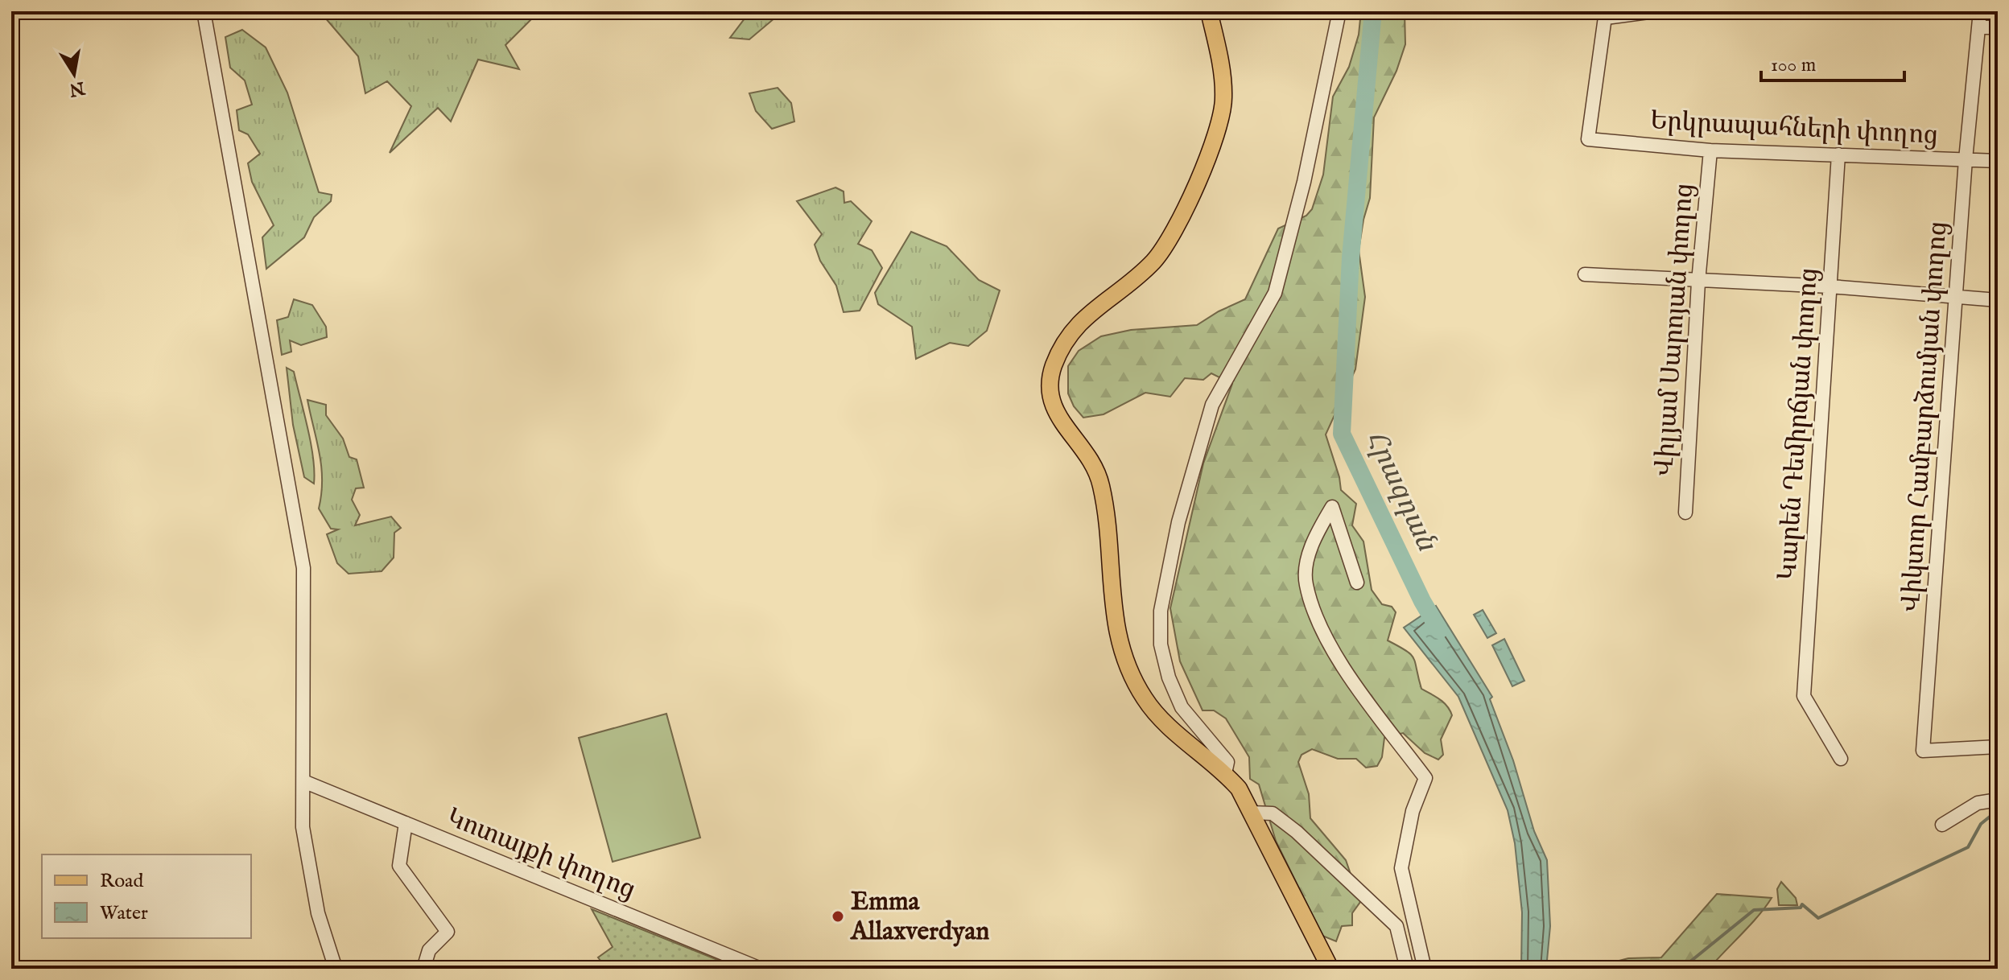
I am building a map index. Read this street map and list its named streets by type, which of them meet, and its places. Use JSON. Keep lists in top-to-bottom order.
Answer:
{
  "streets": {
    "street": [
      "Երկրապահների փողոց",
      "Վիլյամ Սարոյան փողոց",
      "Վիկտոր Համբարձումյան փողոց",
      "Կարեն Դեմիրճյան փողոց",
      "Կոտայքի փողոց"
    ]
  },
  "crossings": [
    ["Երկրապահների փողոց", "Վիլյամ Սարոյան փողոց"],
    ["Երկրապահների փողոց", "Վիկտոր Համբարձումյան փողոց"],
    ["Երկրապահների փողոց", "Կարեն Դեմիրճյան փողոց"]
  ],
  "water": ["Հրազդան"],
  "places": ["Emma Allaxverdyan"],
  "legend": ["Road", "Water"],
  "scale_bar": "100 m",
  "north": "bottom"
}
